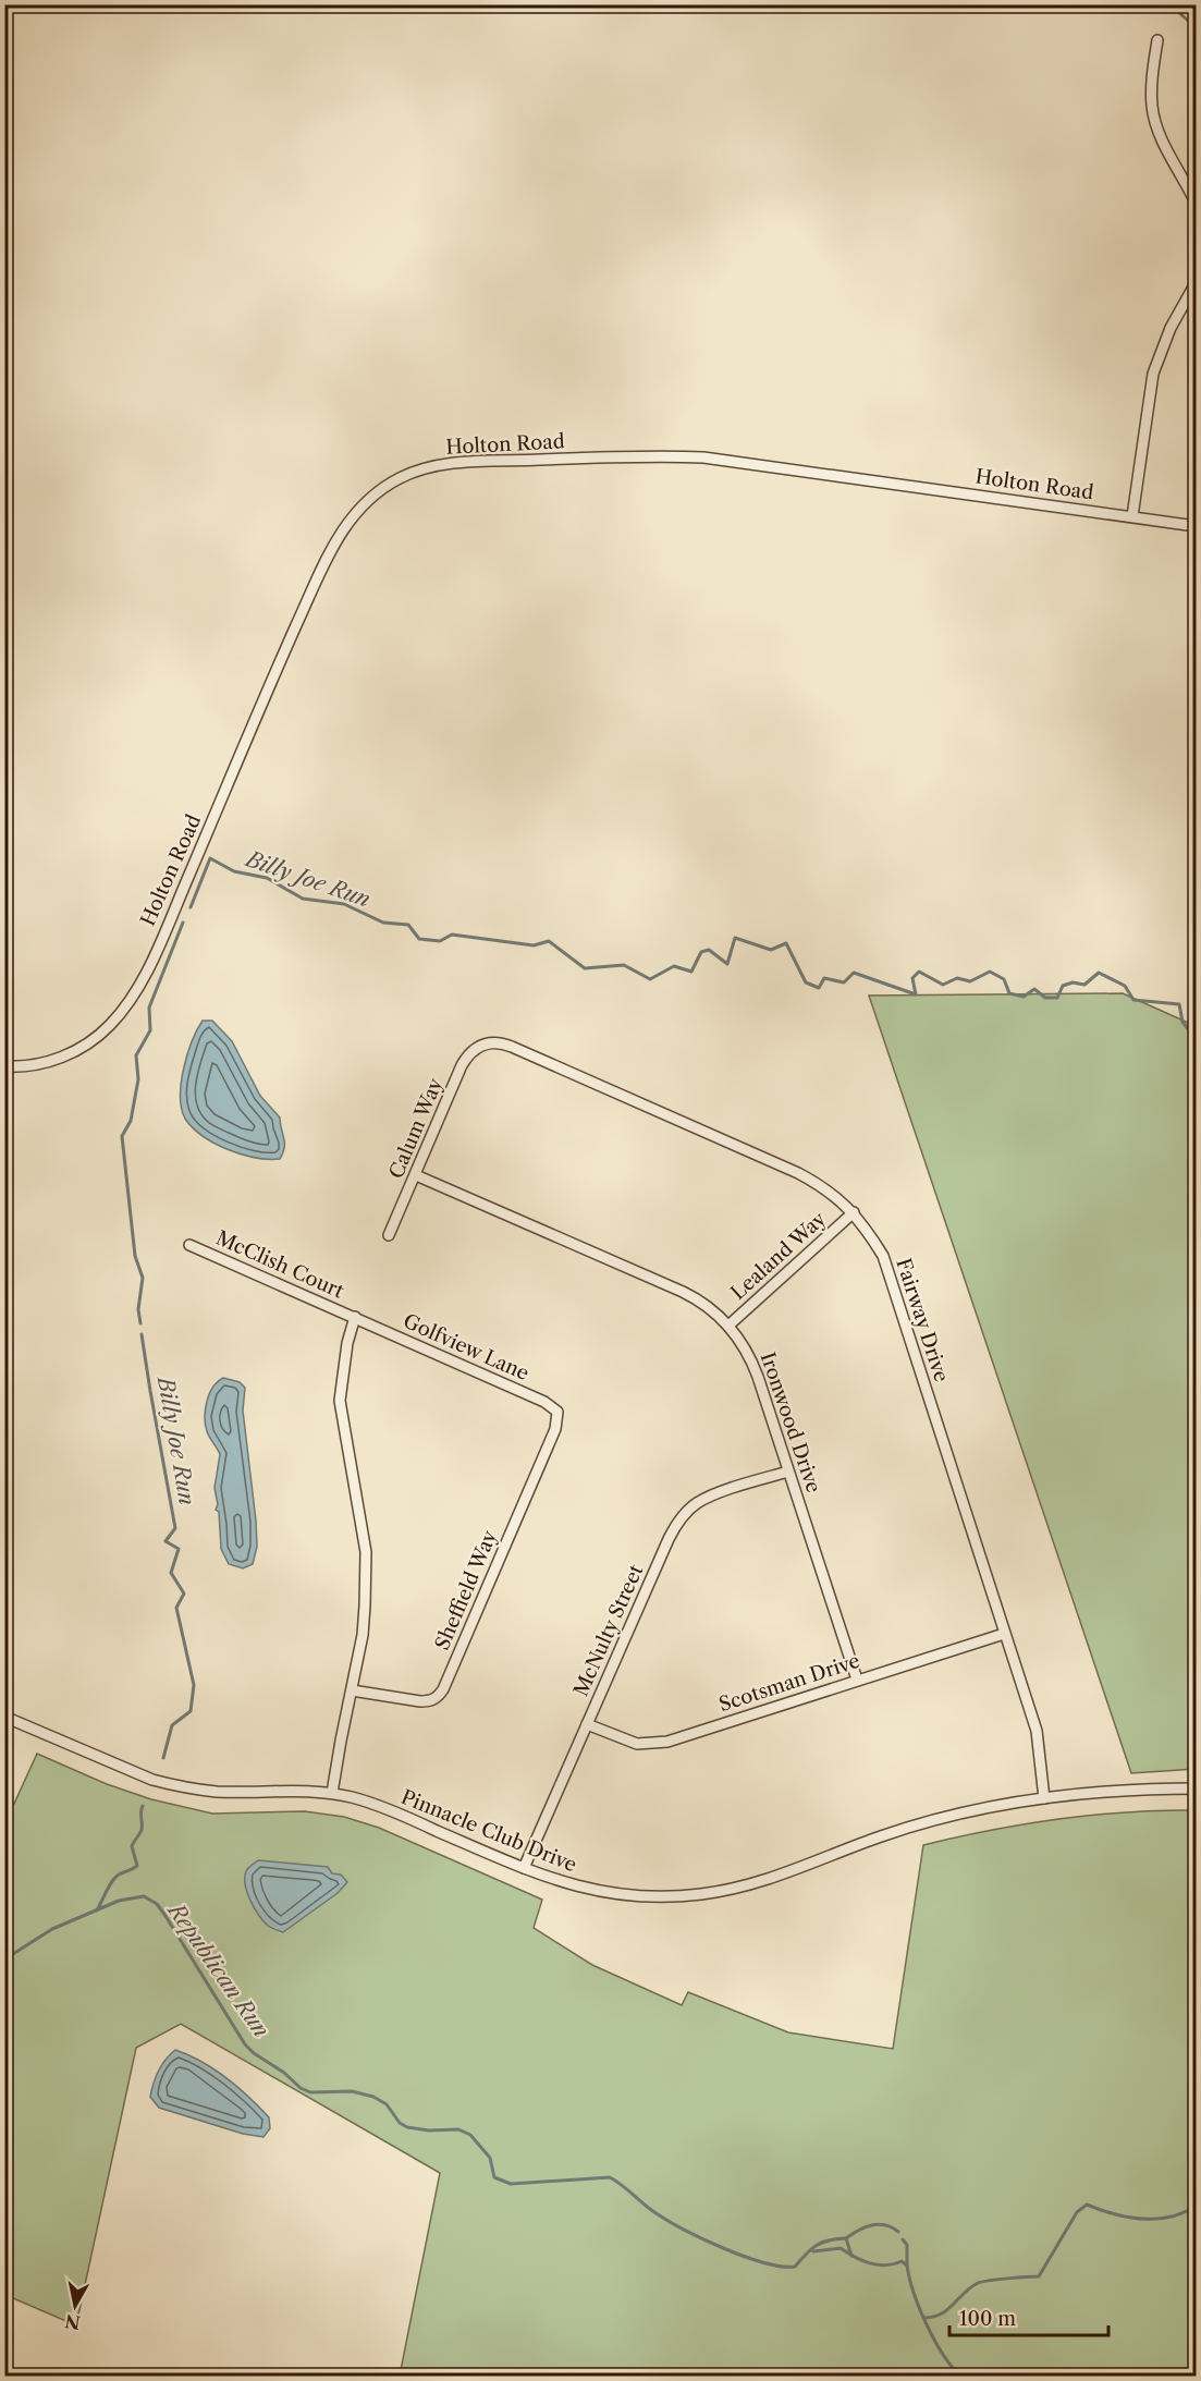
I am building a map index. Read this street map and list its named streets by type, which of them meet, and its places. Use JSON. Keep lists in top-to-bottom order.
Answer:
{
  "streets": {
    "street": [
      "Holton Road",
      "Calum Way",
      "Lealand Way",
      "McClish Court",
      "Fairway Drive",
      "Golfview Lane",
      "Ironwood Drive",
      "Sheffield Way",
      "McNulty Street",
      "Scotsman Drive",
      "Pinnacle Club Drive"
    ]
  },
  "crossings": [
    ["Calum Way", "Fairway Drive"],
    ["Calum Way", "Ironwood Drive"],
    ["Lealand Way", "Fairway Drive"],
    ["Lealand Way", "Ironwood Drive"],
    ["McClish Court", "Golfview Lane"],
    ["Fairway Drive", "Scotsman Drive"],
    ["Fairway Drive", "Pinnacle Club Drive"],
    ["Golfview Lane", "Sheffield Way"],
    ["Ironwood Drive", "McNulty Street"],
    ["Ironwood Drive", "Scotsman Drive"],
    ["McNulty Street", "Scotsman Drive"],
    ["McNulty Street", "Pinnacle Club Drive"]
  ],
  "water": ["Billy Joe Run", "Republican Run"],
  "scale_bar": "100 m",
  "north": "bottom"
}
